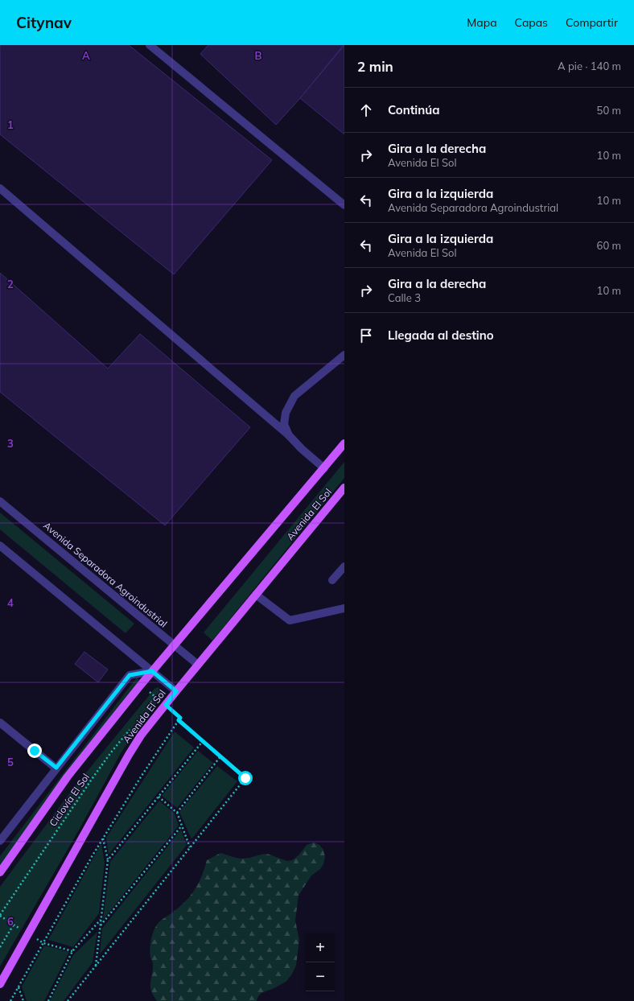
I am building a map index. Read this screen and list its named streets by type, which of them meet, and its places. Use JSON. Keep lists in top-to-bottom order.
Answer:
{
  "streets": {
    "main road": ["Avenida El Sol"],
    "street": ["Avenida Separadora Agroindustrial"],
    "path": ["Ciclovía El Sol"]
  },
  "crossings": [
    ["Avenida El Sol", "Avenida Separadora Agroindustrial"]
  ],
  "page": {
    "header": "Citynav",
    "nav": ["Mapa", "Capas", "Compartir"],
    "heading": ["2 min", "A pie · 140 m"],
    "list": [
      ["Continúa", "50 m"],
      ["Gira a la derecha", "Avenida El Sol", "10 m"],
      ["Gira a la izquierda", "Avenida Separadora Agroindustrial", "10 m"],
      ["Gira a la izquierda", "Avenida El Sol", "60 m"],
      ["Gira a la derecha", "Calle 3", "10 m"],
      "Llegada al destino"
    ],
    "map_buttons": ["+", "−"]
  },
  "grid": {
    "columns": ["A", "B"],
    "rows": [
      "1",
      "2",
      "3",
      "4",
      "5",
      "6"
    ]
  }
}
